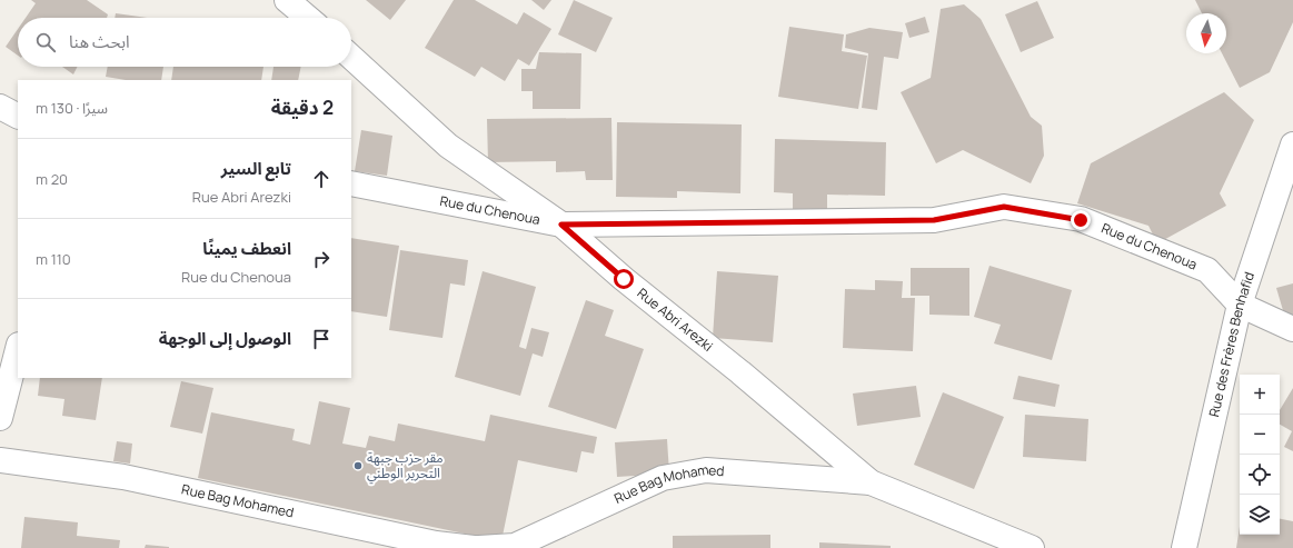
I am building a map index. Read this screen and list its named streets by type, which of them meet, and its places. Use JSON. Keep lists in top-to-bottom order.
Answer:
{
  "streets": {
    "street": [
      "Rue du Chenoua",
      "Rue Abri Arezki",
      "Rue des Frères Benhafid",
      "Rue Bag Mohamed"
    ]
  },
  "crossings": [
    ["Rue du Chenoua", "Rue Abri Arezki"],
    ["Rue du Chenoua", "Rue des Frères Benhafid"],
    ["Rue Abri Arezki", "Rue Bag Mohamed"]
  ],
  "places": ["مقر حزب جبهة التحرير الوطني"],
  "north": "bottom",
  "page": {
    "search": "ابحث هنا",
    "heading": ["2 دقيقة", "سيرًا · 130 m"],
    "list": [
      ["تابع السير", "Rue Abri Arezki", "20 m"],
      ["انعطف يمينًا", "Rue du Chenoua", "110 m"],
      "الوصول إلى الوجهة"
    ],
    "map_buttons": ["+", "−"]
  }
}
